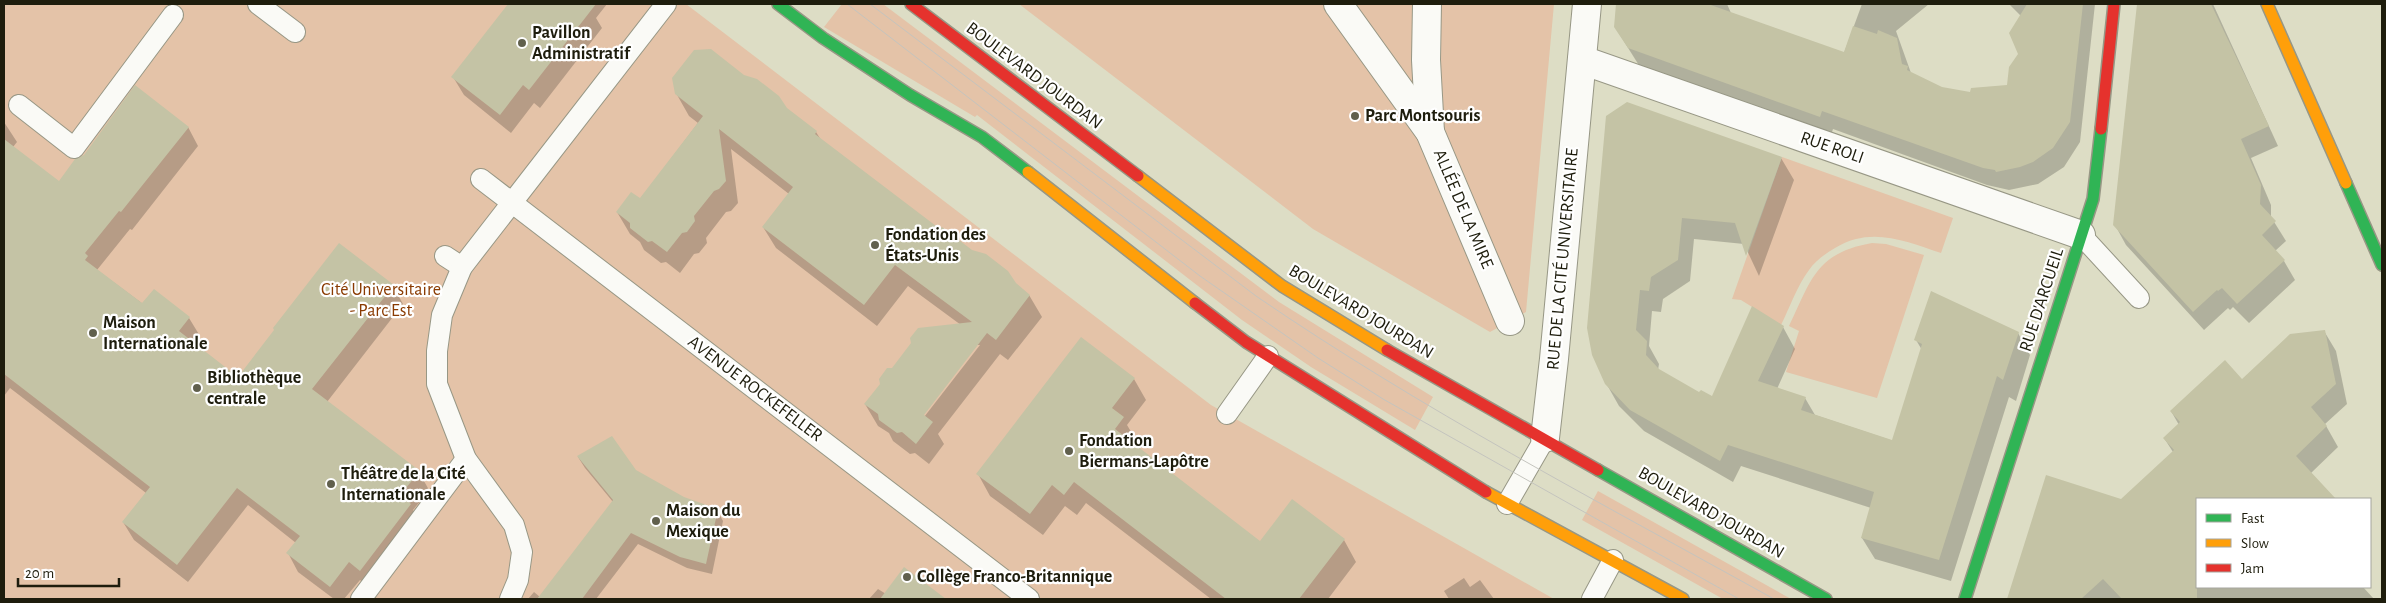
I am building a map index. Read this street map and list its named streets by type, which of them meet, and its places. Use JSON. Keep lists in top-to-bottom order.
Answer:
{
  "streets": {
    "main road": ["BOULEVARD JOURDAN", "RUE D'ARCUEIL"],
    "street": ["RUE ROLI", "ALLÉE DE LA MIRE", "RUE DE LA CITÉ UNIVERSITAIRE"],
    "lane": ["AVENUE ROCKEFELLER"]
  },
  "crossings": [
    ["BOULEVARD JOURDAN", "RUE DE LA CITÉ UNIVERSITAIRE"],
    ["RUE ROLI", "RUE DE LA CITÉ UNIVERSITAIRE"],
    ["RUE ROLI", "RUE D'ARCUEIL"]
  ],
  "parks": ["Cité Universitaire - Parc Est"],
  "places": [
    "Pavillon Administratif",
    "Parc Montsouris",
    "Fondation des États-Unis",
    "Maison Internationale",
    "Bibliothèque centrale",
    "Fondation Biermans-Lapôtre",
    "Théâtre de la Cité Internationale",
    "Maison du Mexique",
    "Collège Franco-Britannique"
  ],
  "legend": ["Fast", "Slow", "Jam"],
  "scale_bar": "20 m"
}
